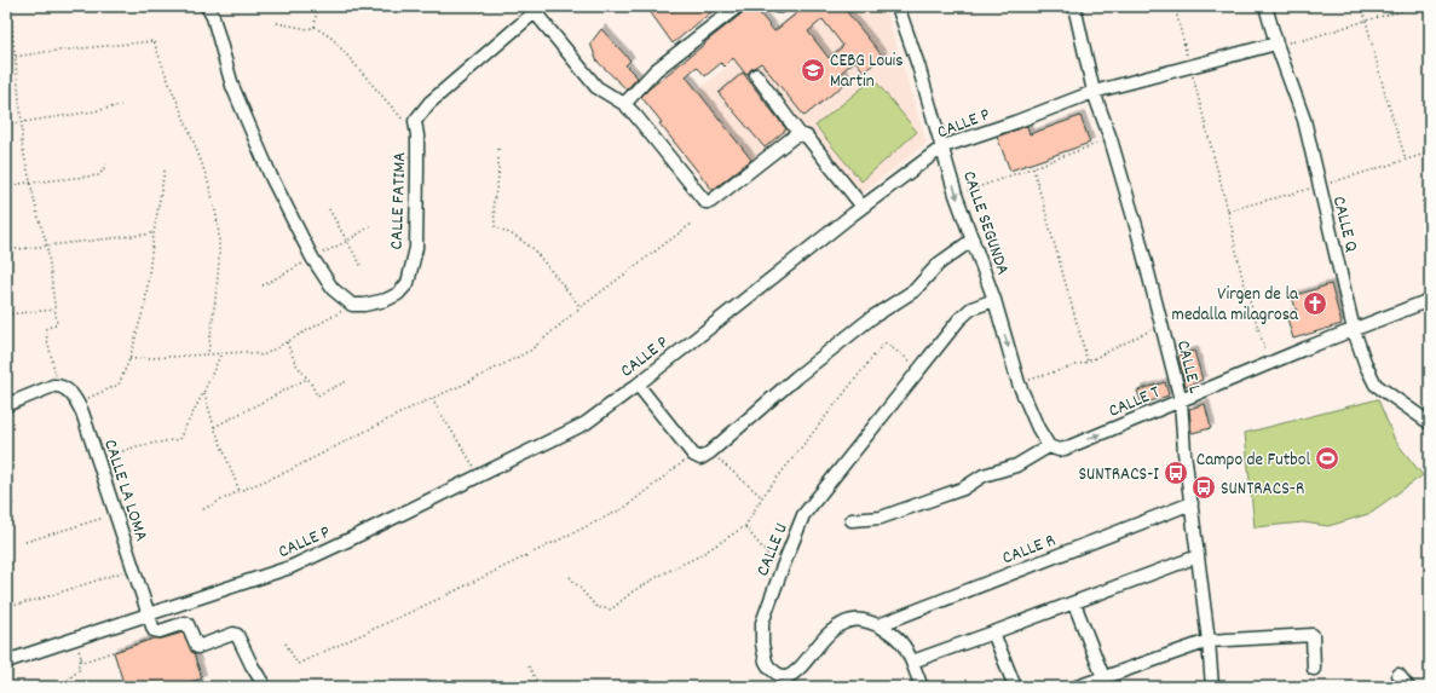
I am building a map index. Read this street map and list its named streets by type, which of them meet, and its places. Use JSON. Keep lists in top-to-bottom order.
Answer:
{
  "streets": {
    "street": [
      "CALLE P",
      "CALLE FATIMA",
      "CALLE SEGUNDA",
      "CALLE Q",
      "CALLE L",
      "CALLE T",
      "CALLE LA LOMA",
      "CALLE R",
      "CALLE U"
    ]
  },
  "crossings": [
    ["CALLE P", "CALLE SEGUNDA"],
    ["CALLE P", "CALLE Q"],
    ["CALLE P", "CALLE L"],
    ["CALLE P", "CALLE LA LOMA"],
    ["CALLE SEGUNDA", "CALLE T"],
    ["CALLE SEGUNDA", "CALLE U"],
    ["CALLE Q", "CALLE T"],
    ["CALLE L", "CALLE T"],
    ["CALLE L", "CALLE R"],
    ["CALLE R", "CALLE U"]
  ],
  "places": {
    "school or university": ["CEBG Louis Martin"],
    "church": ["Virgen de la medalla milagrosa"],
    "sports": ["Campo de Futbol"],
    "bus stop": ["SUNTRACS-I", "SUNTRACS-R"]
  }
}
